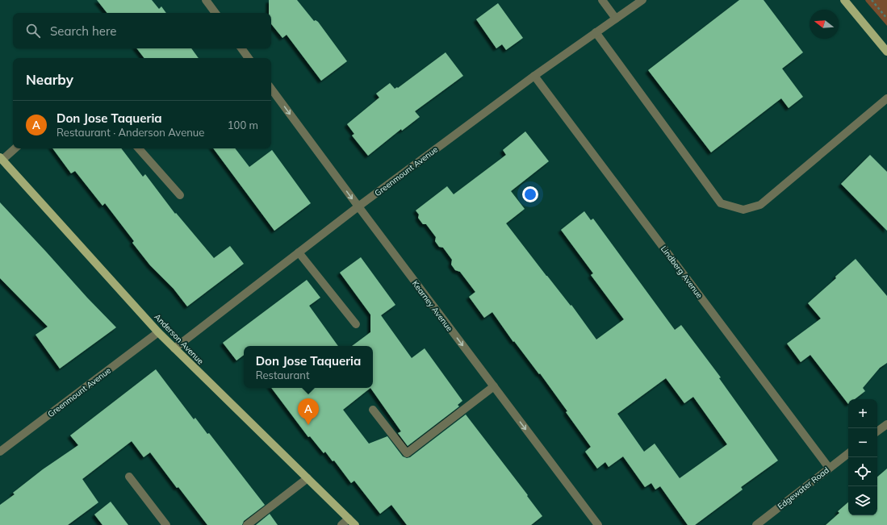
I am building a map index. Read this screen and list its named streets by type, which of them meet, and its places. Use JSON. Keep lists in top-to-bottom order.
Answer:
{
  "streets": {
    "main road": ["Anderson Avenue"],
    "street": [
      "Greenmount Avenue",
      "Lindberg Avenue",
      "Kearney Avenue",
      "Edgewater Road"
    ]
  },
  "crossings": [
    ["Greenmount Avenue", "Lindberg Avenue"],
    ["Greenmount Avenue", "Kearney Avenue"],
    ["Greenmount Avenue", "Anderson Avenue"],
    ["Lindberg Avenue", "Edgewater Road"]
  ],
  "one_way": ["Kearney Avenue"],
  "north": "left",
  "page": {
    "search": "Search here",
    "heading": "Nearby",
    "list": [
      {
        "mark": "A",
        "name": "Don Jose Taqueria",
        "note": "Restaurant · Anderson Avenue",
        "value": "100 m"
      }
    ],
    "popup": ["Don Jose Taqueria", "Restaurant"],
    "pins": "A",
    "map_buttons": ["+", "−"]
  }
}
